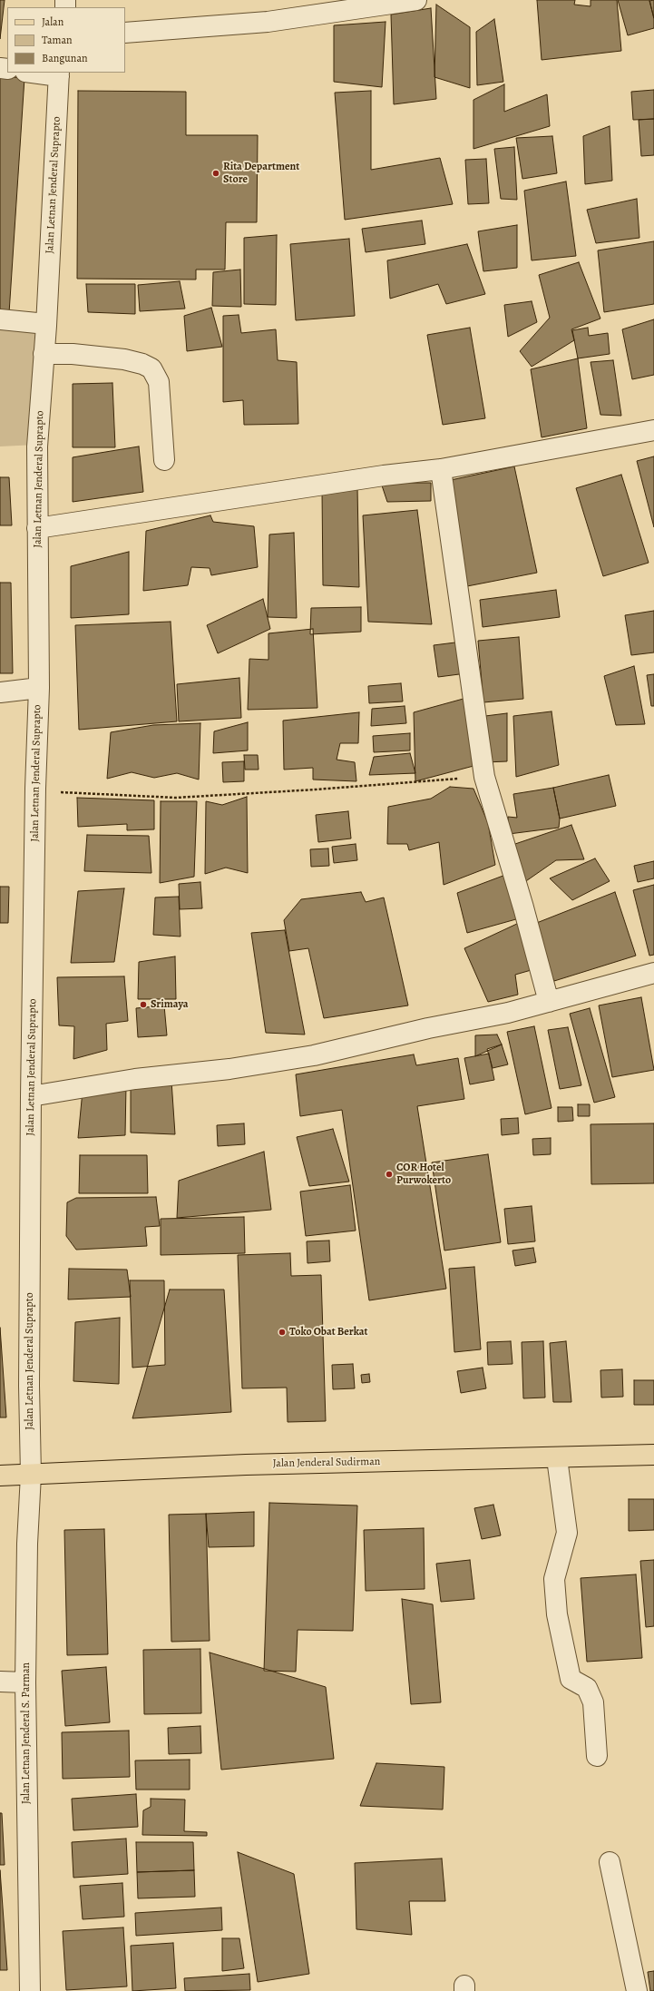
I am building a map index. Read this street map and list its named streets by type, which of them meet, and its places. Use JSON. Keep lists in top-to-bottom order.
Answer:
{
  "streets": {
    "main road": ["Jalan Jenderal Sudirman"],
    "street": ["Jalan Letnan Jenderal Suprapto", "Jalan Letnan Jenderal S. Parman"]
  },
  "crossings": [
    ["Jalan Letnan Jenderal Suprapto", "Jalan Jenderal Sudirman"],
    ["Jalan Letnan Jenderal Suprapto", "Jalan Letnan Jenderal S. Parman"],
    ["Jalan Jenderal Sudirman", "Jalan Letnan Jenderal S. Parman"]
  ],
  "places": [
    "Rita Department Store",
    "Srimaya",
    "COR Hotel Purwokerto",
    "Toko Obat Berkat"
  ],
  "legend": ["Jalan", "Taman", "Bangunan"]
}
